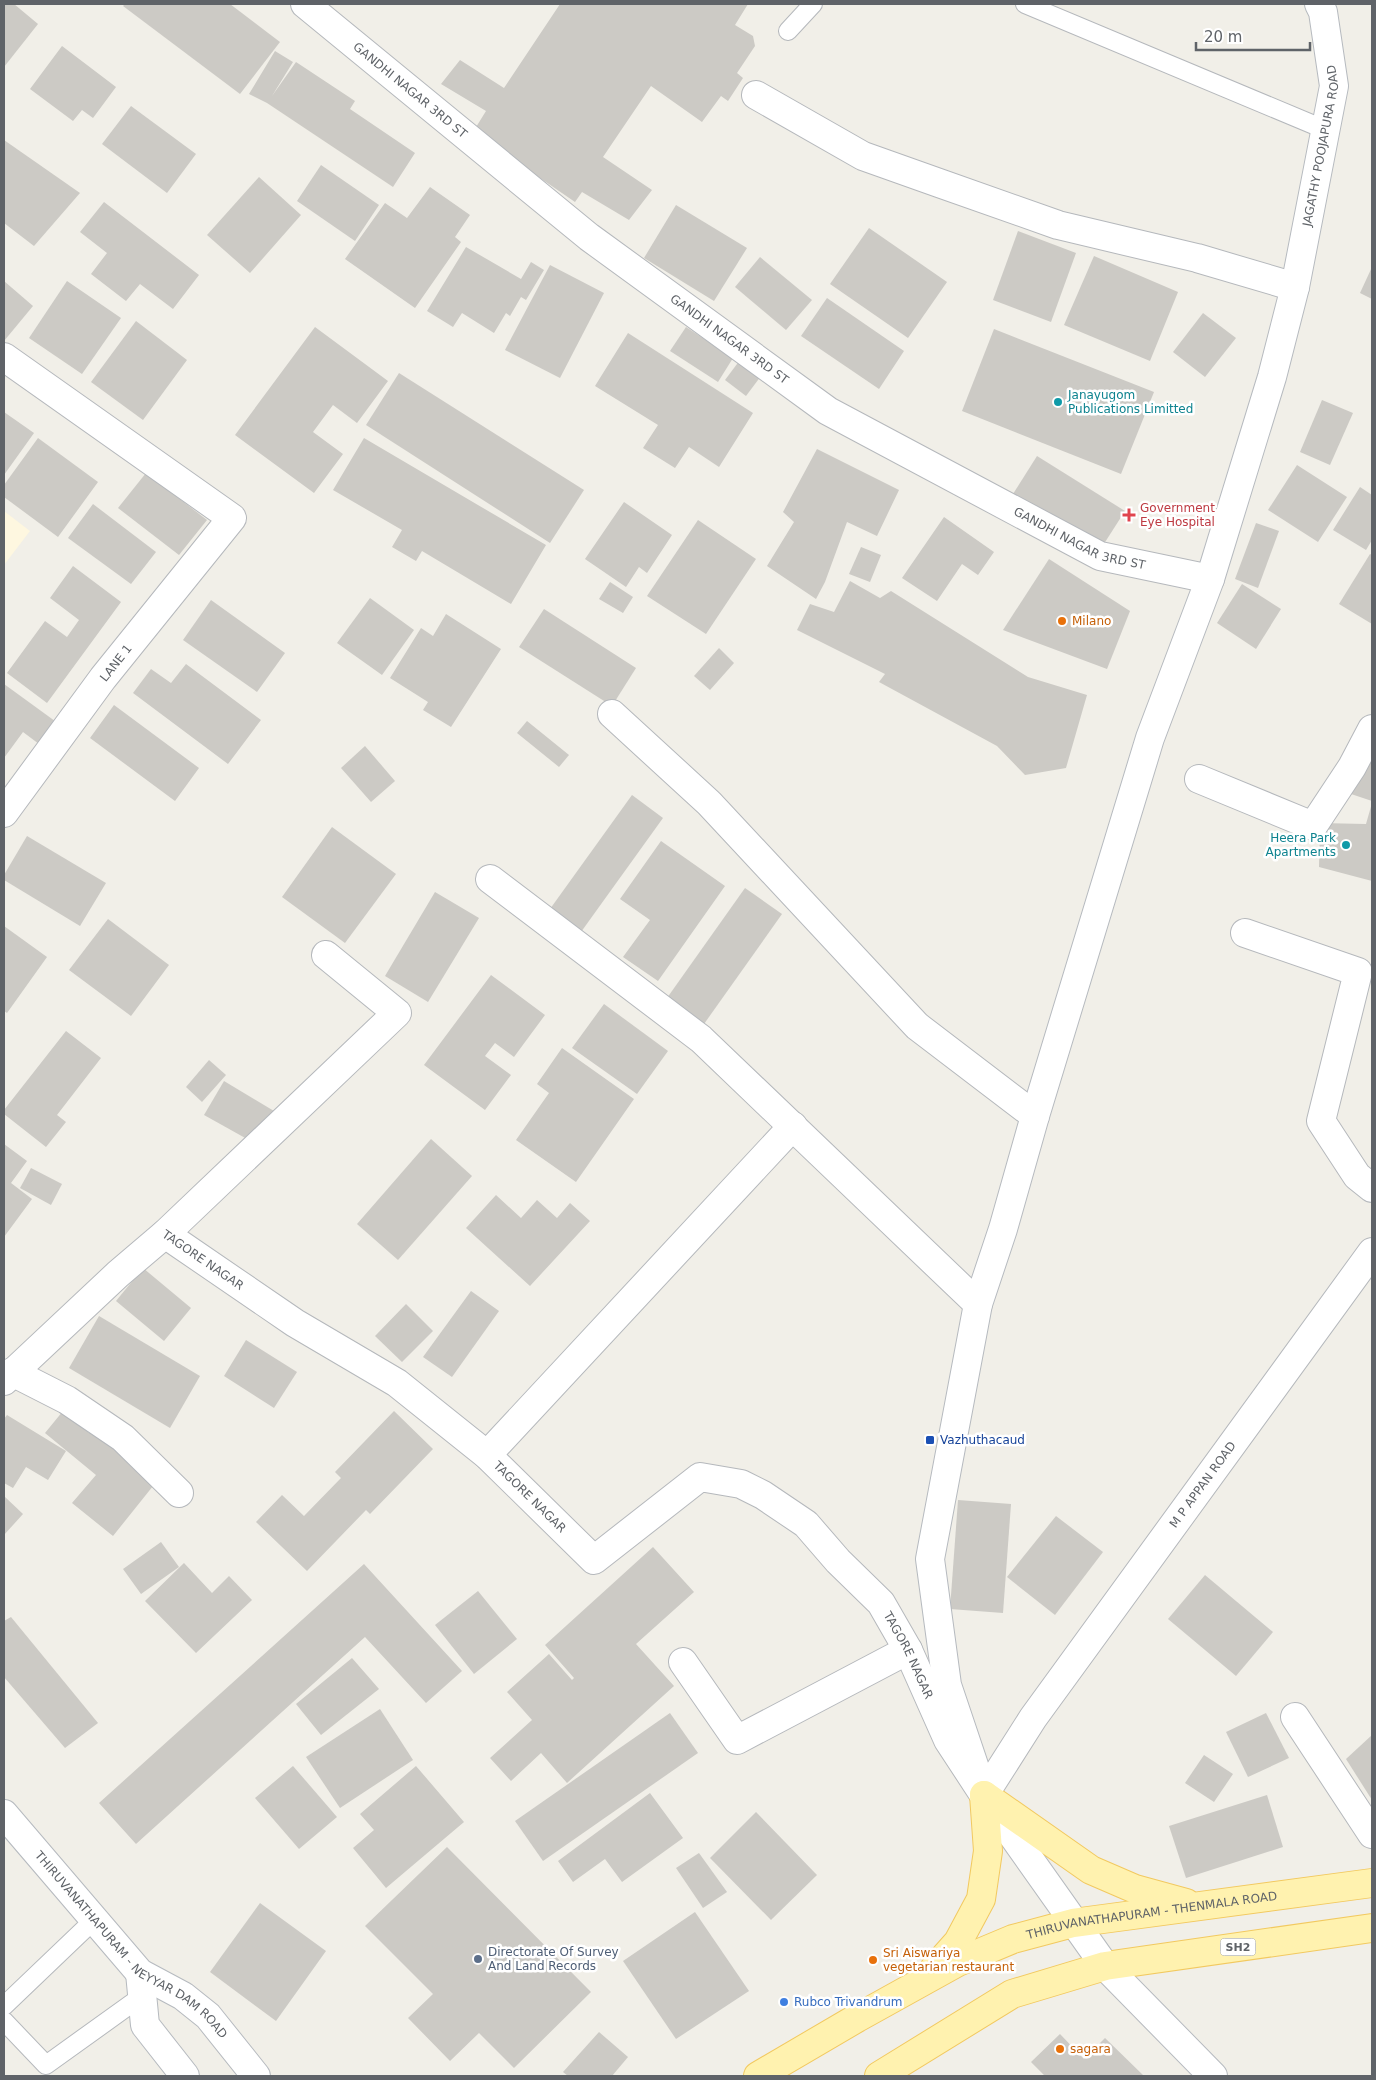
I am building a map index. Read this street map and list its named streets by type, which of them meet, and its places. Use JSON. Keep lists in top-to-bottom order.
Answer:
{
  "streets": {
    "main road": ["THIRUVANATHAPURAM - THENMALA ROAD", "SH2"],
    "street": [
      "GANDHI NAGAR 3RD ST",
      "JAGATHY POOJAPURA ROAD",
      "LANE 1",
      "TAGORE NAGAR",
      "M P APPAN ROAD",
      "THIRUVANATHAPURAM - NEYYAR DAM ROAD"
    ]
  },
  "crossings": [
    ["GANDHI NAGAR 3RD ST", "JAGATHY POOJAPURA ROAD"],
    ["JAGATHY POOJAPURA ROAD", "TAGORE NAGAR"],
    ["JAGATHY POOJAPURA ROAD", "M P APPAN ROAD"],
    ["TAGORE NAGAR", "M P APPAN ROAD"]
  ],
  "places": {
    "other": [
      "Janayugom Publications Limitted",
      "Milano",
      "Heera Park Apartments",
      "Directorate Of Survey And Land Records",
      "Sri Aiswariya vegetarian restaurant",
      "Rubco Trivandrum",
      "sagara"
    ],
    "health": ["Government Eye Hospital"],
    "transit": ["Vazhuthacaud"]
  },
  "scale_bar": "20 m"
}
